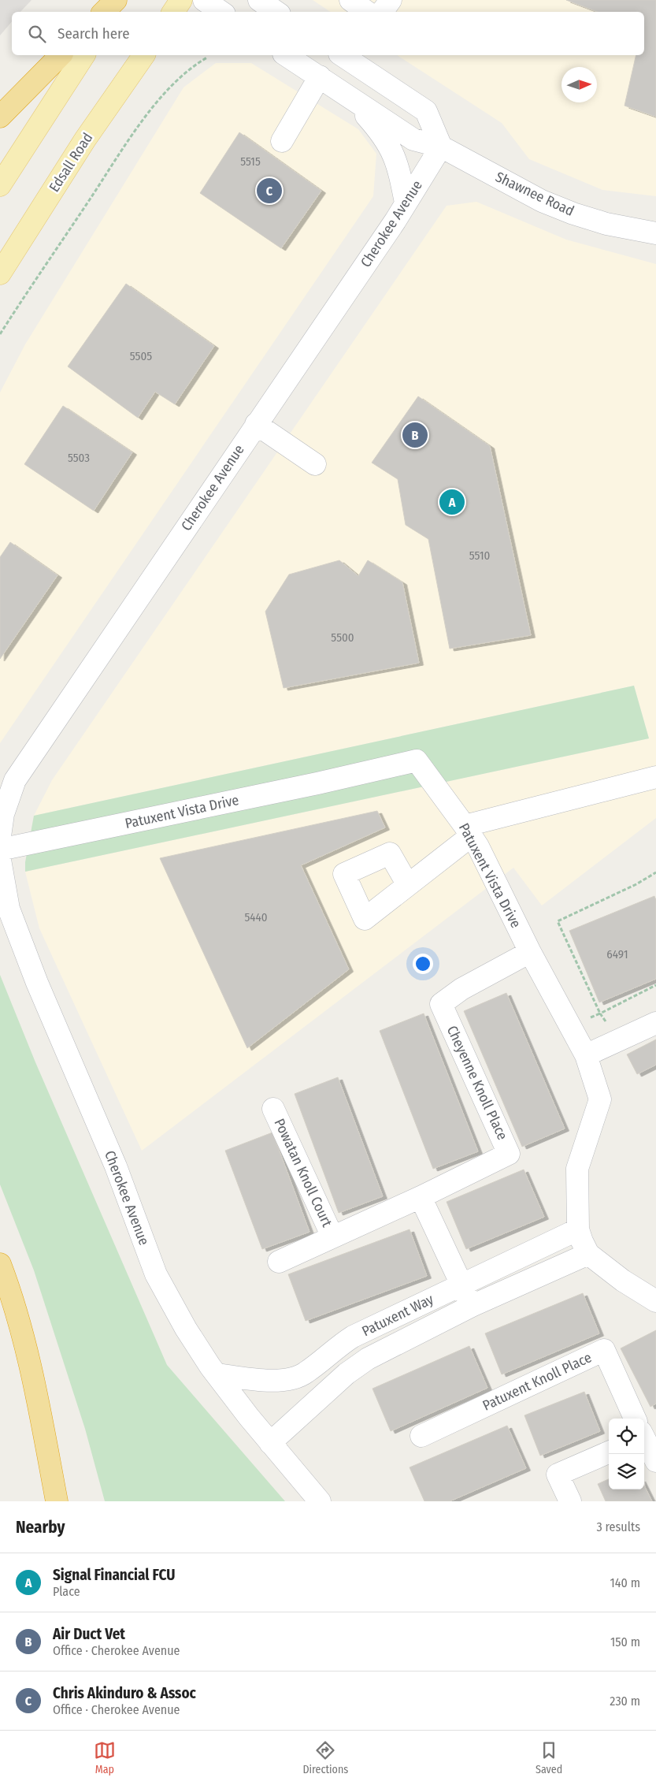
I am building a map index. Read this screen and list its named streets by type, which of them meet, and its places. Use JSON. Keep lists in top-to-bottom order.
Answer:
{
  "streets": {
    "main road": ["Edsall Road"],
    "street": [
      "Shawnee Road",
      "Cherokee Avenue",
      "Patuxent Vista Drive",
      "Cheyenne Knoll Place",
      "Powatan Knoll Court",
      "Patuxent Way",
      "Patuxent Knoll Place"
    ]
  },
  "crossings": [
    ["Shawnee Road", "Cherokee Avenue"],
    ["Cherokee Avenue", "Patuxent Way"],
    ["Patuxent Vista Drive", "Cheyenne Knoll Place"],
    ["Patuxent Vista Drive", "Patuxent Way"],
    ["Cheyenne Knoll Place", "Powatan Knoll Court"]
  ],
  "house_numbers": [
    "5515",
    "5505",
    "5503",
    "5510",
    "5500",
    "5440",
    "6491"
  ],
  "north": "right",
  "page": {
    "search": "Search here",
    "pins": ["C", "B", "A"],
    "heading": ["Nearby", "3 results"],
    "list": [
      {
        "mark": "A",
        "name": "Signal Financial FCU",
        "note": "Place",
        "value": "140 m"
      },
      {
        "mark": "B",
        "name": "Air Duct Vet",
        "note": "Office · Cherokee Avenue",
        "value": "150 m"
      },
      {
        "mark": "C",
        "name": "Chris Akinduro & Assoc",
        "note": "Office · Cherokee Avenue",
        "value": "230 m"
      }
    ],
    "nav": ["Map", "Directions", "Saved"]
  }
}
